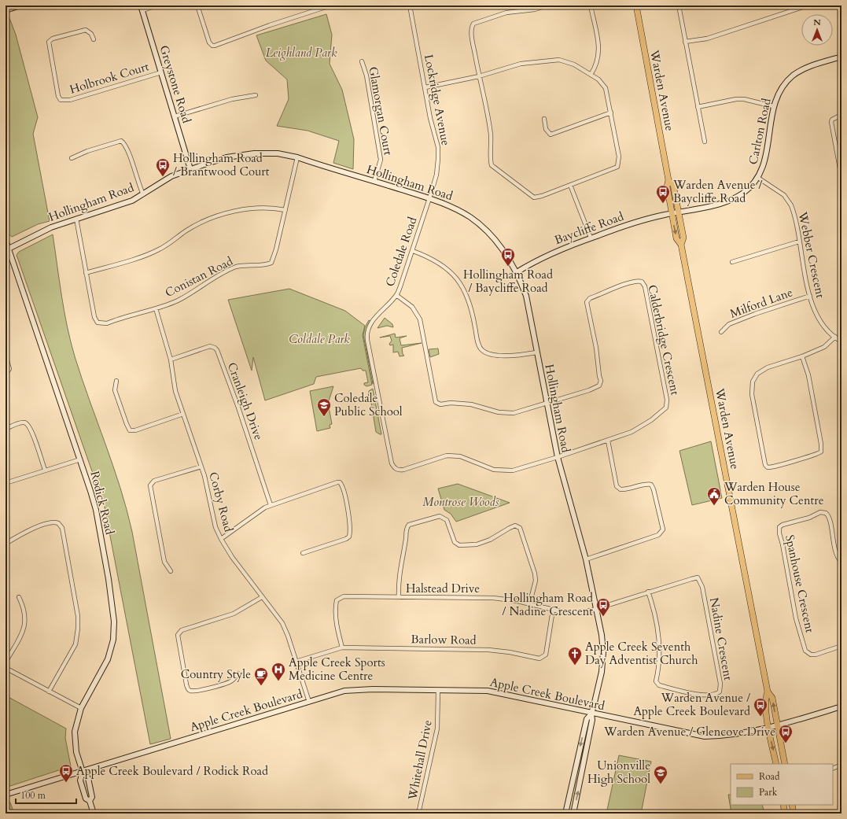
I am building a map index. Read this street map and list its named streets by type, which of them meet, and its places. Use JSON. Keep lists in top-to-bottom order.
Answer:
{
  "streets": {
    "main road": [
      "Greystone Road",
      "Warden Avenue",
      "Carlton Road",
      "Hollingham Road",
      "Baycliffe Road",
      "Rodick Road",
      "Apple Creek Boulevard"
    ],
    "street": [
      "Holbrook Court",
      "Lockridge Avenue",
      "Glamorgan Court",
      "Coledale Road",
      "Webber Crescent",
      "Conistan Road",
      "Milford Lane",
      "Calderbridge Crescent",
      "Cranleigh Drive",
      "Corby Road",
      "Spanhouse Crescent",
      "Halstead Drive",
      "Nadine Crescent",
      "Barlow Road",
      "Whitehall Drive"
    ]
  },
  "crossings": [
    ["Holbrook Court", "Greystone Road"],
    ["Greystone Road", "Hollingham Road"],
    ["Warden Avenue", "Carlton Road"],
    ["Warden Avenue", "Baycliffe Road"],
    ["Warden Avenue", "Apple Creek Boulevard"],
    ["Lockridge Avenue", "Hollingham Road"],
    ["Lockridge Avenue", "Coledale Road"],
    ["Glamorgan Court", "Hollingham Road"],
    ["Carlton Road", "Baycliffe Road"],
    ["Carlton Road", "Webber Crescent"],
    ["Hollingham Road", "Baycliffe Road"],
    ["Hollingham Road", "Coledale Road"],
    ["Hollingham Road", "Conistan Road"],
    ["Hollingham Road", "Calderbridge Crescent"],
    ["Hollingham Road", "Rodick Road"],
    ["Hollingham Road", "Halstead Drive"],
    ["Hollingham Road", "Nadine Crescent"],
    ["Hollingham Road", "Apple Creek Boulevard"],
    ["Coledale Road", "Calderbridge Crescent"],
    ["Webber Crescent", "Milford Lane"],
    ["Conistan Road", "Corby Road"],
    ["Cranleigh Drive", "Corby Road"],
    ["Corby Road", "Barlow Road"],
    ["Corby Road", "Apple Creek Boulevard"],
    ["Rodick Road", "Apple Creek Boulevard"],
    ["Halstead Drive", "Nadine Crescent"],
    ["Halstead Drive", "Barlow Road"],
    ["Apple Creek Boulevard", "Whitehall Drive"]
  ],
  "parks": ["Leighland Park", "Coldale Park", "Montrose Woods"],
  "places": {
    "bus stop": [
      "Hollingham Road / Brantwood Court",
      "Warden Avenue / Baycliffe Road",
      "Hollingham Road / Baycliffe Road",
      "Hollingham Road / Nadine Crescent",
      "Warden Avenue / Apple Creek Boulevard",
      "Warden Avenue / Glencove Drive",
      "Apple Creek Boulevard / Rodick Road"
    ],
    "school or university": ["Coledale Public School", "Unionville High School"],
    "public building": ["Warden House Community Centre"],
    "church": ["Apple Creek Seventh Day Adventist Church"],
    "hospital": ["Apple Creek Sports Medicine Centre"],
    "cafe": ["Country Style"]
  },
  "legend": ["Road", "Park"],
  "scale_bar": "100 m",
  "north": "top"
}
